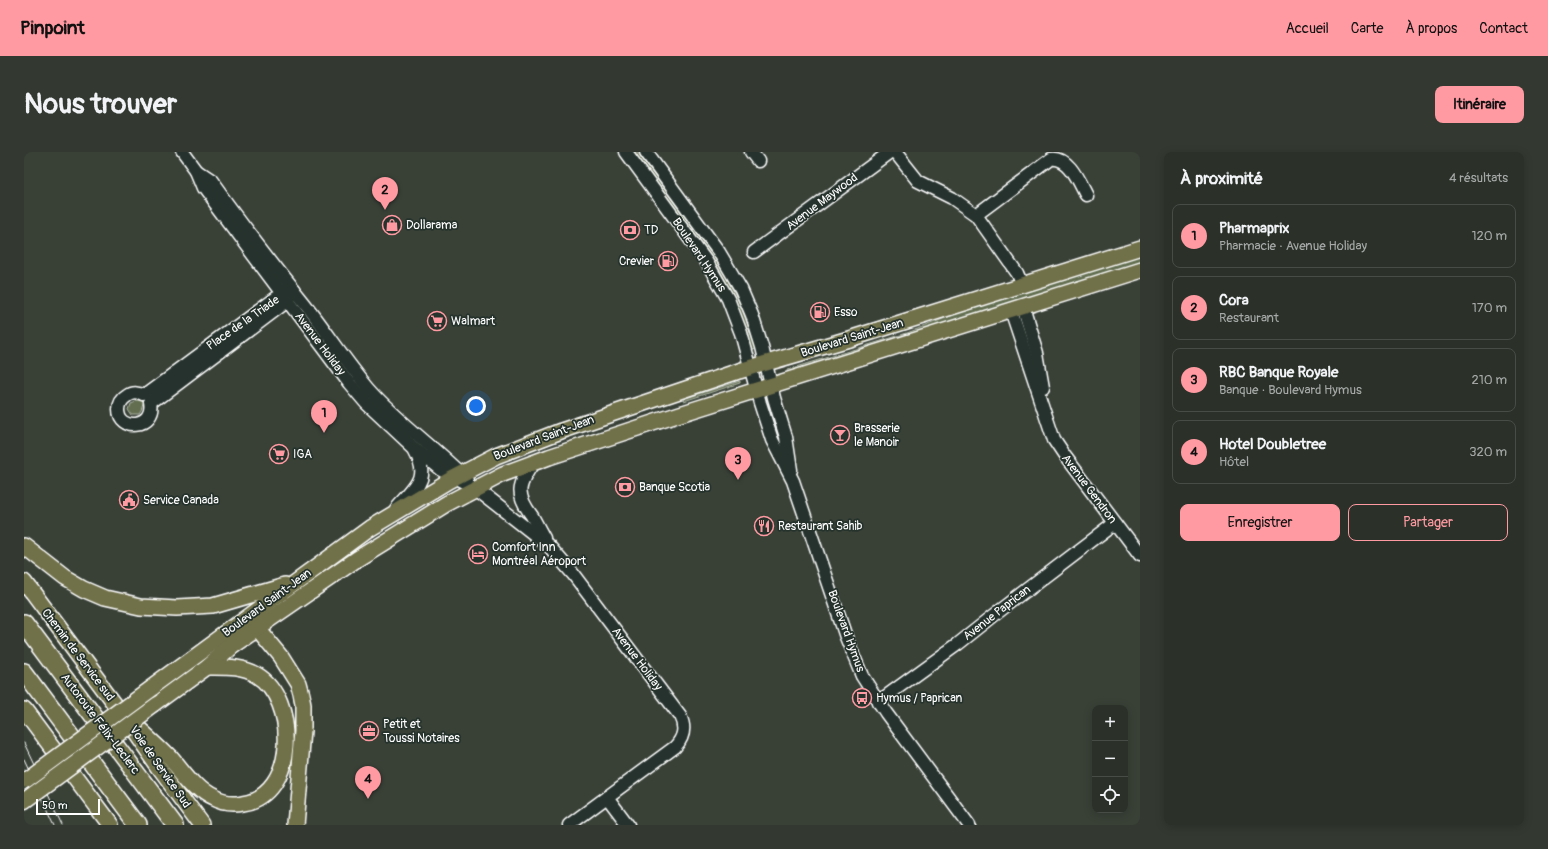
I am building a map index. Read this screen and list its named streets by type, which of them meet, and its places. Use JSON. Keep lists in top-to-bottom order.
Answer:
{
  "streets": {
    "highway": ["Autoroute Félix-Leclerc"],
    "main road": ["Boulevard Saint-Jean", "Chemin de Service sud", "Voie de Service Sud"],
    "street": [
      "Avenue Maywood",
      "Boulevard Hymus",
      "Place de la Triade",
      "Avenue Holiday",
      "Avenue Gendron",
      "Avenue Paprican"
    ]
  },
  "crossings": [
    ["Boulevard Hymus", "Boulevard Saint-Jean"],
    ["Boulevard Hymus", "Avenue Paprican"],
    ["Place de la Triade", "Avenue Holiday"],
    ["Boulevard Saint-Jean", "Avenue Holiday"],
    ["Boulevard Saint-Jean", "Avenue Gendron"],
    ["Avenue Gendron", "Avenue Paprican"],
    ["Chemin de Service sud", "Voie de Service Sud"]
  ],
  "places": {
    "shop": ["Dollarama"],
    "bank": ["TD", "Banque Scotia"],
    "fuel station": ["Crevier", "Esso"],
    "supermarket": ["Walmart", "IGA"],
    "bar": ["Brasserie le Manoir"],
    "public building": ["Service Canada"],
    "restaurant": ["Restaurant Sahib"],
    "hotel": ["Comfort Inn Montréal Aéroport"],
    "bus stop": ["Hymus / Paprican"],
    "office": ["Petit et Toussi Notaires"]
  },
  "scale_bar": "50 m",
  "page": {
    "header": "Pinpoint",
    "nav": [
      "Accueil",
      "Carte",
      "À propos",
      "Contact"
    ],
    "buttons": [
      "Itinéraire",
      ["Enregistrer", "Partager"]
    ],
    "title": "Nous trouver",
    "heading": ["À proximité", "4 résultats"],
    "pins": [
      "2",
      "1",
      "3",
      "4"
    ],
    "list": [
      {
        "mark": "1",
        "name": "Pharmaprix",
        "note": "Pharmacie · Avenue Holiday",
        "value": "120 m"
      },
      {
        "mark": "2",
        "name": "Cora",
        "note": "Restaurant",
        "value": "170 m"
      },
      {
        "mark": "3",
        "name": "RBC Banque Royale",
        "note": "Banque · Boulevard Hymus",
        "value": "210 m"
      },
      {
        "mark": "4",
        "name": "Hotel Doubletree",
        "note": "Hôtel",
        "value": "320 m"
      }
    ],
    "map_buttons": ["+", "−"],
    "scale": "50 m"
  }
}
